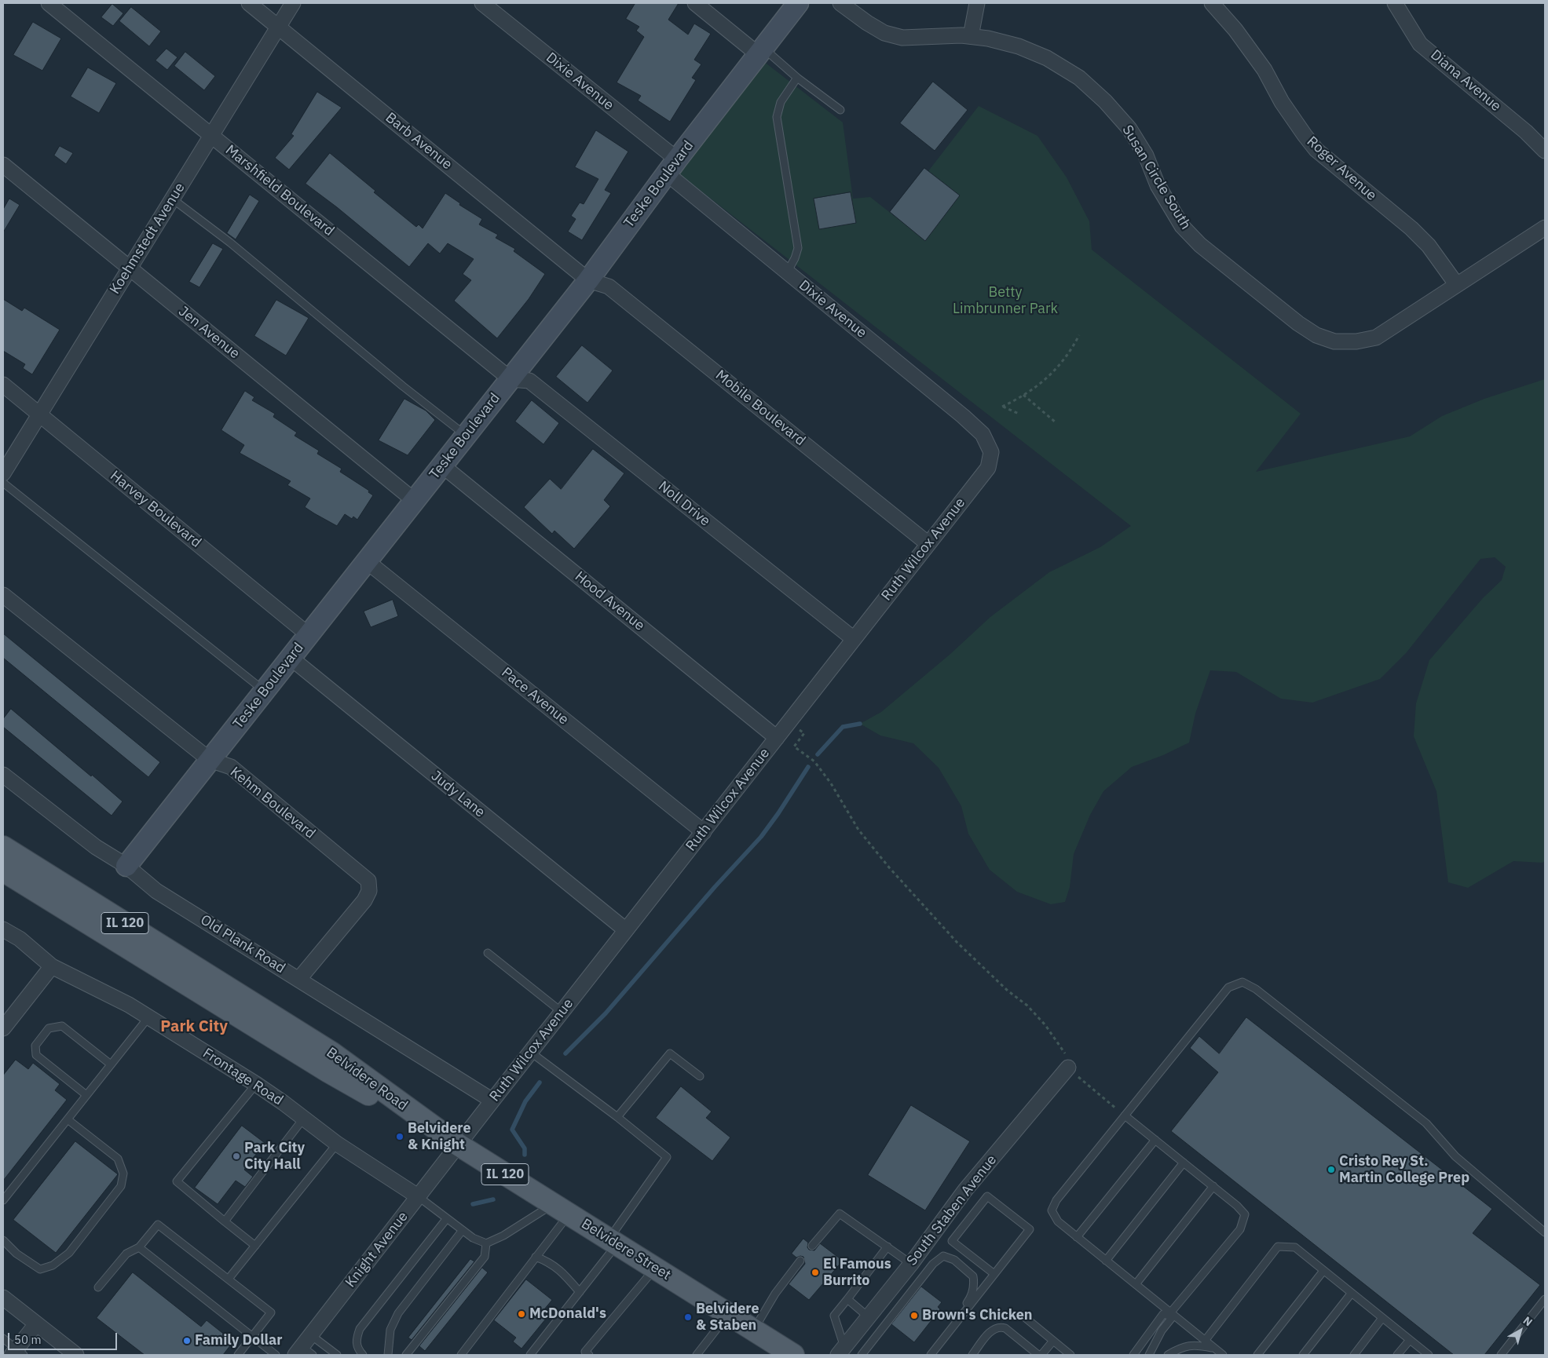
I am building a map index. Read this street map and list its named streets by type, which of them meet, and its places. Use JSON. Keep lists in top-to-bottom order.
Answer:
{
  "streets": {
    "main road": ["IL 120", "Belvidere Road", "Belvidere Street"],
    "street": [
      "Diana Avenue",
      "Dixie Avenue",
      "Barb Avenue",
      "Roger Avenue",
      "Susan Circle South",
      "Teske Boulevard",
      "Marshfield Boulevard",
      "Koehmstedt Avenue",
      "Jen Avenue",
      "Mobile Boulevard",
      "Noll Drive",
      "Harvey Boulevard",
      "Ruth Wilcox Avenue",
      "Hood Avenue",
      "Pace Avenue",
      "Judy Lane",
      "Kehm Boulevard",
      "Old Plank Road",
      "Frontage Road",
      "South Staben Avenue",
      "Knight Avenue"
    ]
  },
  "crossings": [
    ["Dixie Avenue", "Teske Boulevard"],
    ["Dixie Avenue", "Ruth Wilcox Avenue"],
    ["Barb Avenue", "Teske Boulevard"],
    ["Barb Avenue", "Koehmstedt Avenue"],
    ["Barb Avenue", "Mobile Boulevard"],
    ["Roger Avenue", "Susan Circle South"],
    ["Teske Boulevard", "Marshfield Boulevard"],
    ["Teske Boulevard", "Jen Avenue"],
    ["Teske Boulevard", "Mobile Boulevard"],
    ["Teske Boulevard", "Noll Drive"],
    ["Teske Boulevard", "Harvey Boulevard"],
    ["Teske Boulevard", "Hood Avenue"],
    ["Teske Boulevard", "Pace Avenue"],
    ["Teske Boulevard", "Judy Lane"],
    ["Teske Boulevard", "Kehm Boulevard"],
    ["Teske Boulevard", "Old Plank Road"],
    ["Marshfield Boulevard", "Koehmstedt Avenue"],
    ["Marshfield Boulevard", "Noll Drive"],
    ["Koehmstedt Avenue", "Jen Avenue"],
    ["Koehmstedt Avenue", "Harvey Boulevard"],
    ["Mobile Boulevard", "Ruth Wilcox Avenue"],
    ["Noll Drive", "Ruth Wilcox Avenue"],
    ["Ruth Wilcox Avenue", "Hood Avenue"],
    ["Ruth Wilcox Avenue", "Pace Avenue"],
    ["Ruth Wilcox Avenue", "Judy Lane"],
    ["Ruth Wilcox Avenue", "Old Plank Road"],
    ["Ruth Wilcox Avenue", "Belvidere Road"],
    ["Ruth Wilcox Avenue", "Knight Avenue"],
    ["Ruth Wilcox Avenue", "Belvidere Street"],
    ["Kehm Boulevard", "Old Plank Road"],
    ["Frontage Road", "Knight Avenue"],
    ["Belvidere Road", "Knight Avenue"],
    ["Belvidere Road", "Belvidere Street"],
    ["Knight Avenue", "Belvidere Street"]
  ],
  "districts": ["Park City"],
  "parks": ["Betty Limbrunner Park"],
  "places": [
    "Belvidere & Knight",
    "Park City City Hall",
    "Cristo Rey St. Martin College Prep",
    "El Famous Burrito",
    "McDonald's",
    "Brown's Chicken",
    "Belvidere & Staben",
    "Family Dollar"
  ],
  "scale_bar": "50 m",
  "north": "top right"
}
